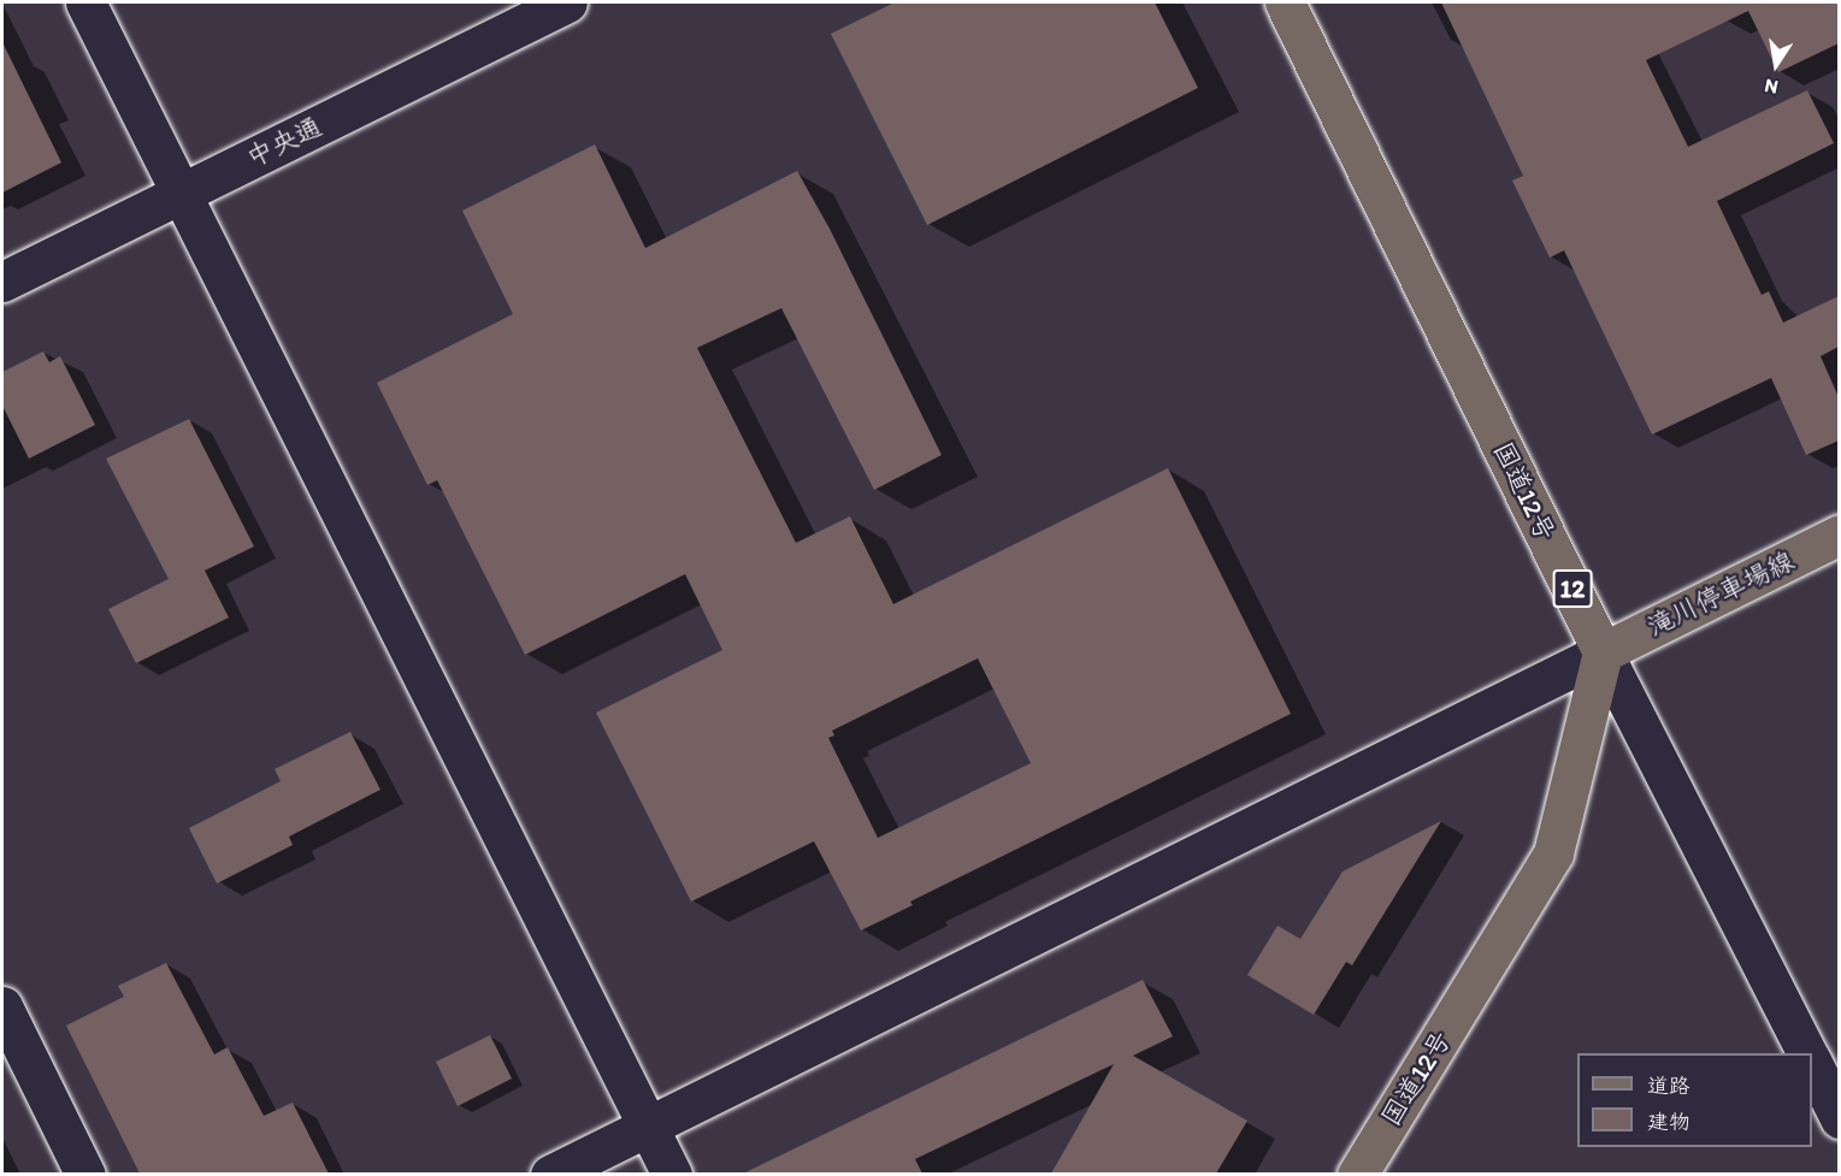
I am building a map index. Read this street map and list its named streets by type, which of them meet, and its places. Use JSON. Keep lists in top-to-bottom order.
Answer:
{
  "streets": {
    "main road": ["国道12号", "12", "滝川停車場線"],
    "street": ["中央通"]
  },
  "crossings": [
    ["国道12号", "滝川停車場線"]
  ],
  "legend": ["道路", "建物"],
  "north": "bottom"
}
